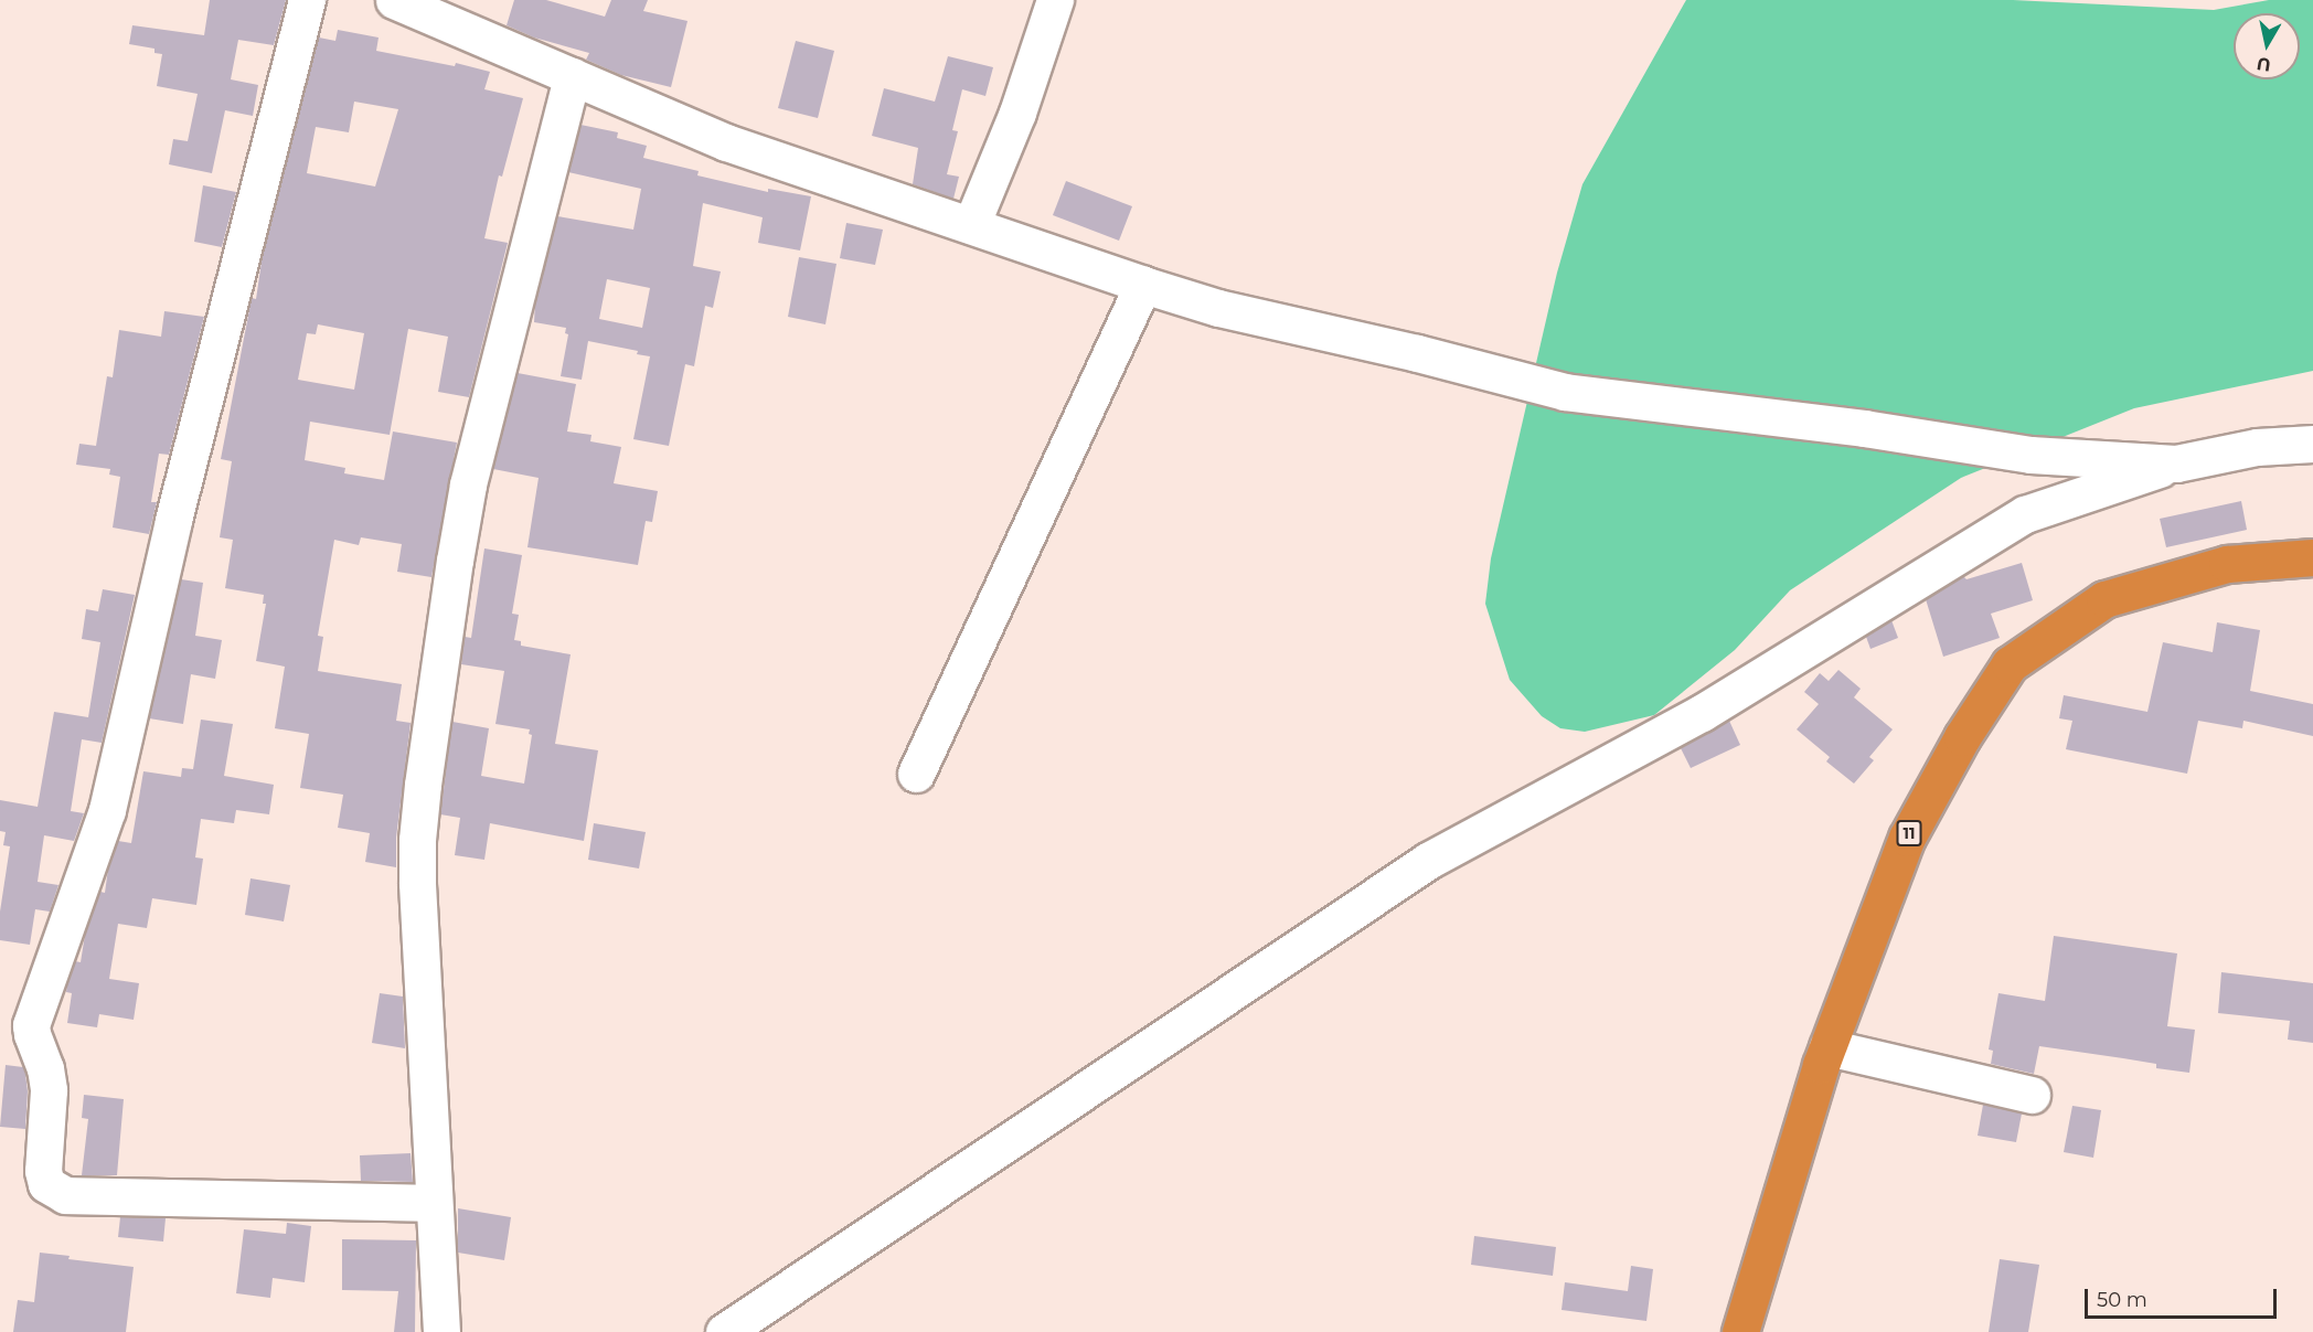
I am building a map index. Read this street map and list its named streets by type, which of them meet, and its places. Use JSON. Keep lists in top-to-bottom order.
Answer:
{
  "streets": {
    "highway": ["11"]
  },
  "scale_bar": "50 m",
  "north": "bottom"
}
